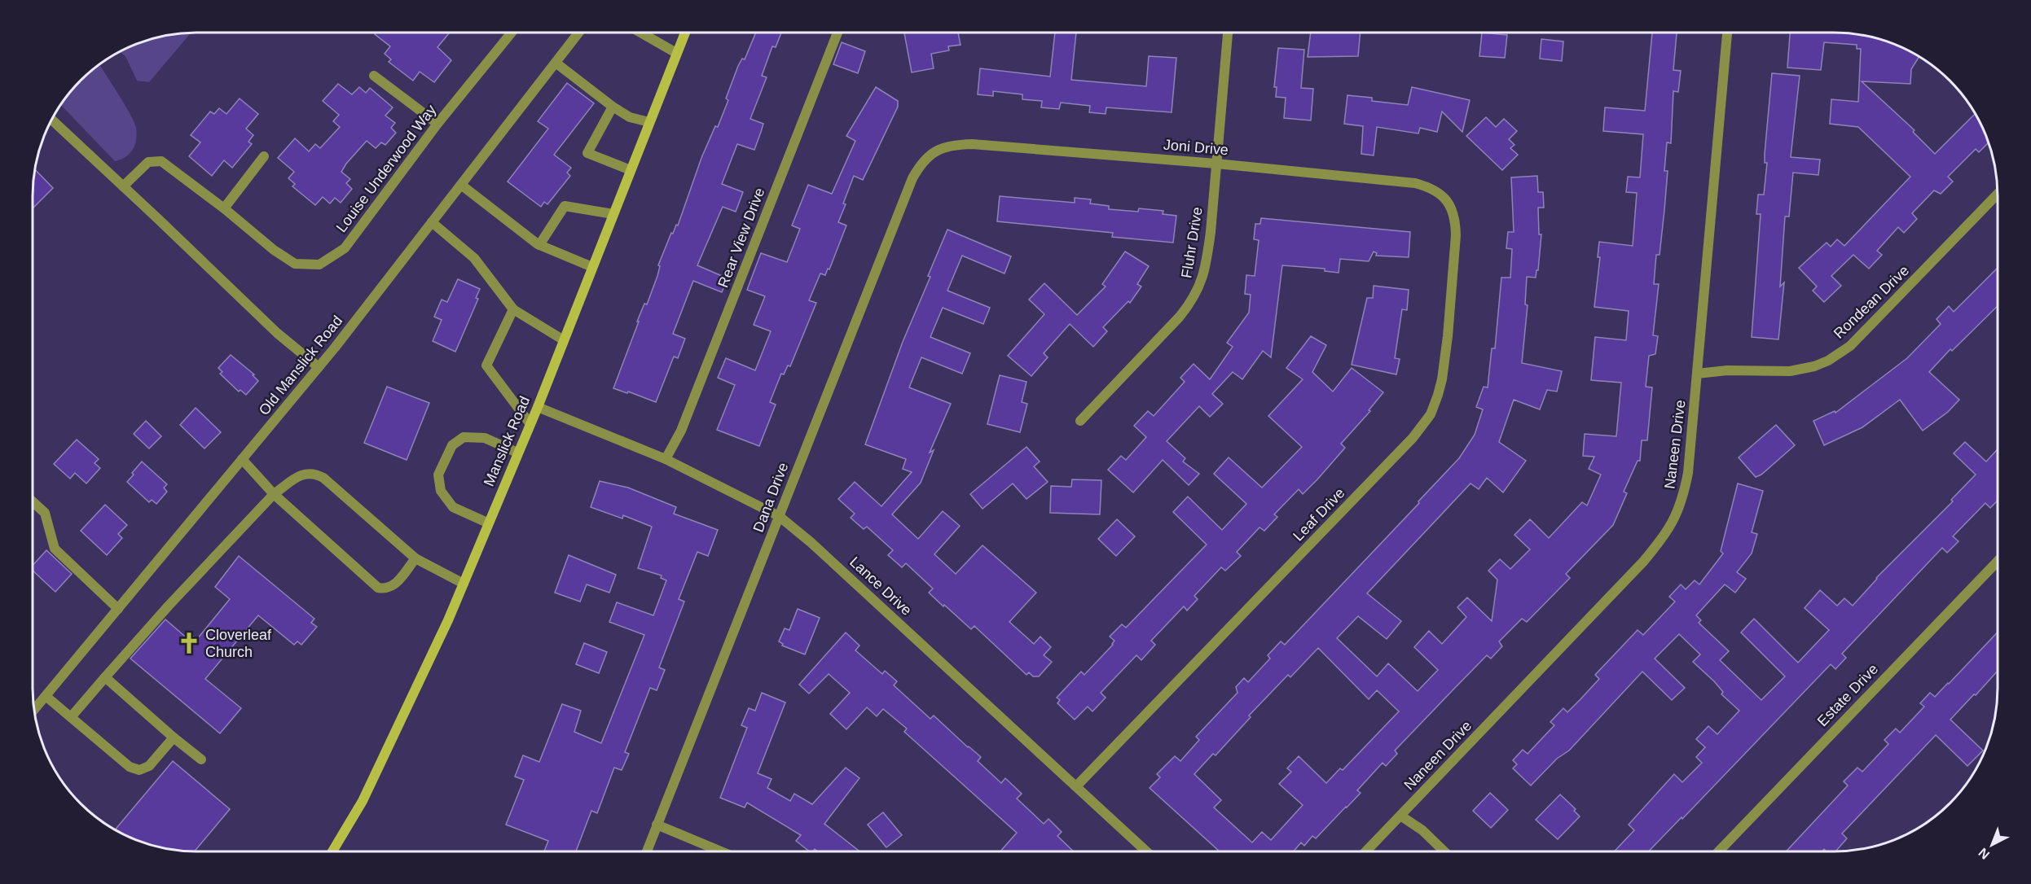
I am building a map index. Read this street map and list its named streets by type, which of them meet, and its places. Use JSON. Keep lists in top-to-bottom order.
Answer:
{
  "streets": {
    "main road": ["Manslick Road"],
    "street": [
      "Joni Drive",
      "Louise Underwood Way",
      "Rear View Drive",
      "Fluhr Drive",
      "Rondean Drive",
      "Old Manslick Road",
      "Naneen Drive",
      "Dana Drive",
      "Leaf Drive",
      "Lance Drive",
      "Estate Drive"
    ]
  },
  "crossings": [
    ["Joni Drive", "Fluhr Drive"],
    ["Joni Drive", "Dana Drive"],
    ["Joni Drive", "Leaf Drive"],
    ["Rear View Drive", "Lance Drive"],
    ["Rondean Drive", "Naneen Drive"],
    ["Manslick Road", "Lance Drive"],
    ["Dana Drive", "Lance Drive"],
    ["Leaf Drive", "Lance Drive"]
  ],
  "places": {
    "church": ["Cloverleaf Church"]
  },
  "north": "bottom left"
}
